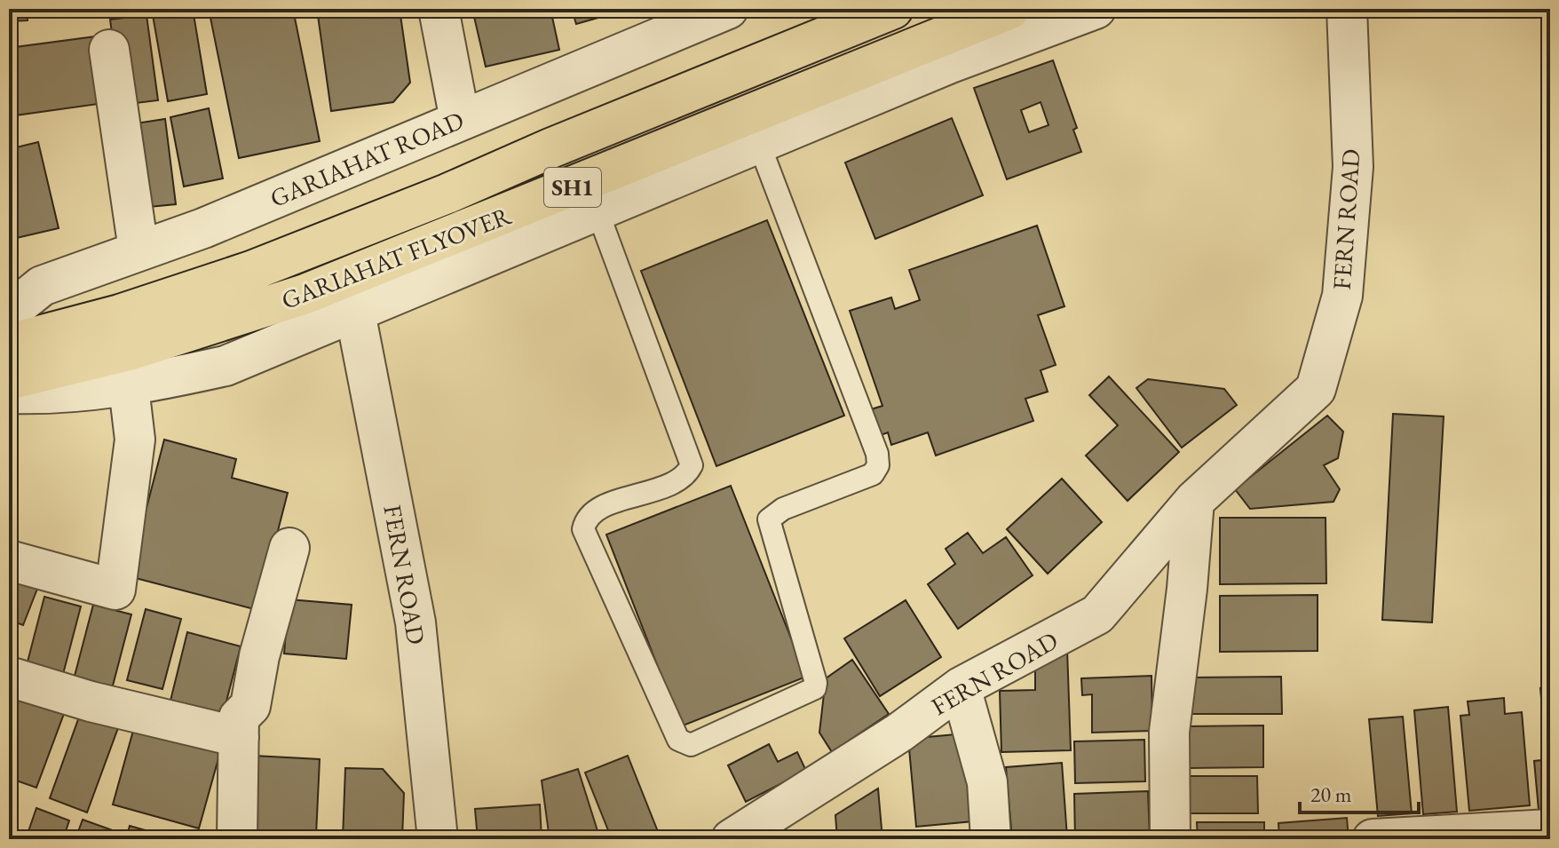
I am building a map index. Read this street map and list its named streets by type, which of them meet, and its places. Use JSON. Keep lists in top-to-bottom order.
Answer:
{
  "streets": {
    "main road": ["SH1", "GARIAHAT FLYOVER"],
    "street": ["GARIAHAT ROAD", "FERN ROAD"]
  },
  "scale_bar": "20 m"
}
